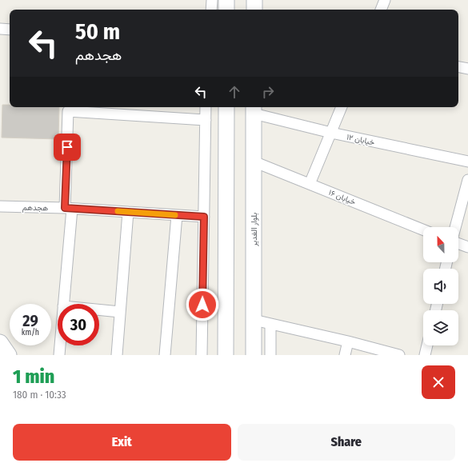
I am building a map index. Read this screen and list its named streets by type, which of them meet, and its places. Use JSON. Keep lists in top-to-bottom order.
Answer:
{
  "streets": {
    "main road": ["بلوار الغدیر"],
    "street": ["خیابان ۱۲", "خیابان ۱۶", "هجدهم"]
  },
  "crossings": [
    ["خیابان ۱۲", "بلوار الغدیر"],
    ["خیابان ۱۶", "بلوار الغدیر"]
  ],
  "north": "top",
  "page": {
    "turn": ["50 m", "هجدهم"],
    "speed": "29 km/h",
    "limit": "30",
    "heading": ["1 min", "180 m · 10:33"],
    "buttons": ["Exit", "Share"]
  }
}
